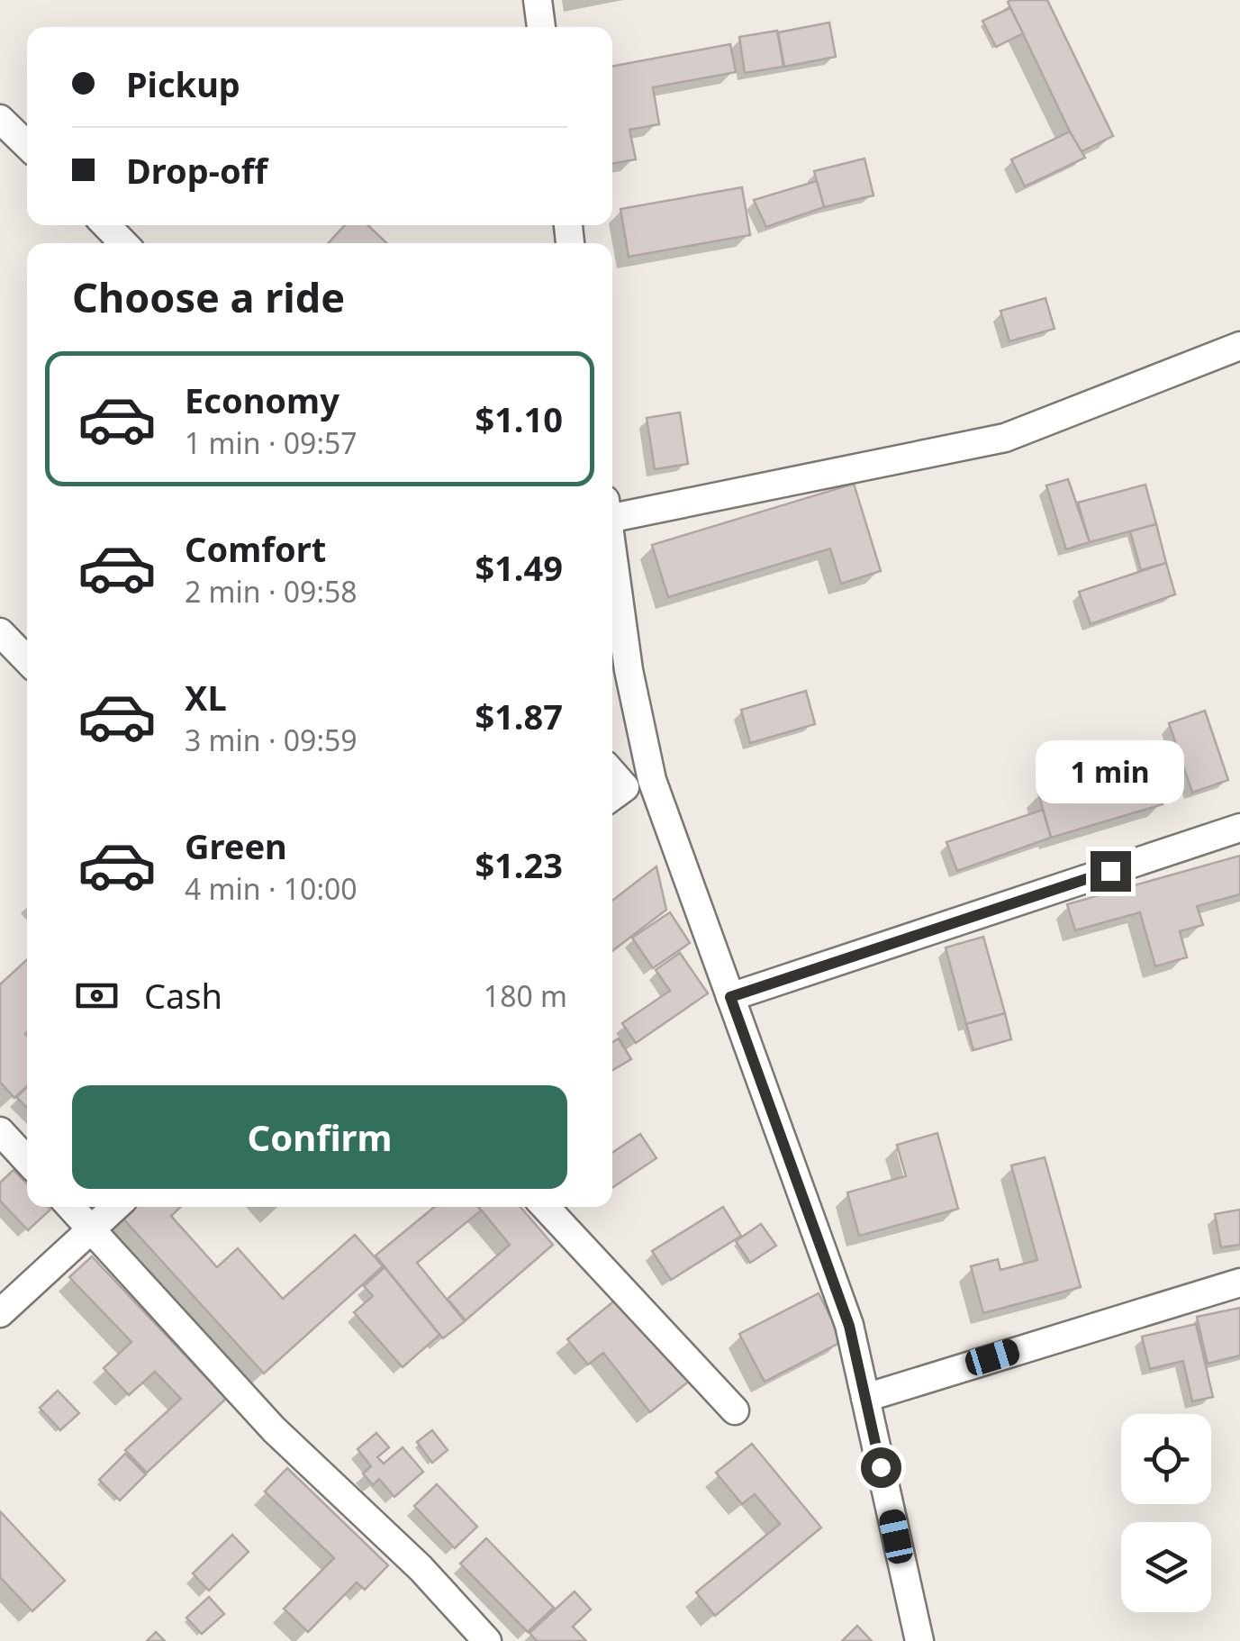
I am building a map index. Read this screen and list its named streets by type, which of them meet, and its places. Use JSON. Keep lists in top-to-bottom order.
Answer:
{
  "page": {
    "banner": ["Pickup", "Drop-off"],
    "heading": "Choose a ride",
    "list": [
      {
        "name": "Economy",
        "note": "1 min · 09:57",
        "value": "$1.10"
      },
      {
        "name": "Comfort",
        "note": "2 min · 09:58",
        "value": "$1.49"
      },
      {
        "name": "XL",
        "note": "3 min · 09:59",
        "value": "$1.87"
      },
      {
        "name": "Green",
        "note": "4 min · 10:00",
        "value": "$1.23"
      }
    ],
    "bubble": "1 min",
    "pay": ["Cash", "180 m"],
    "buttons": "Confirm"
  }
}
